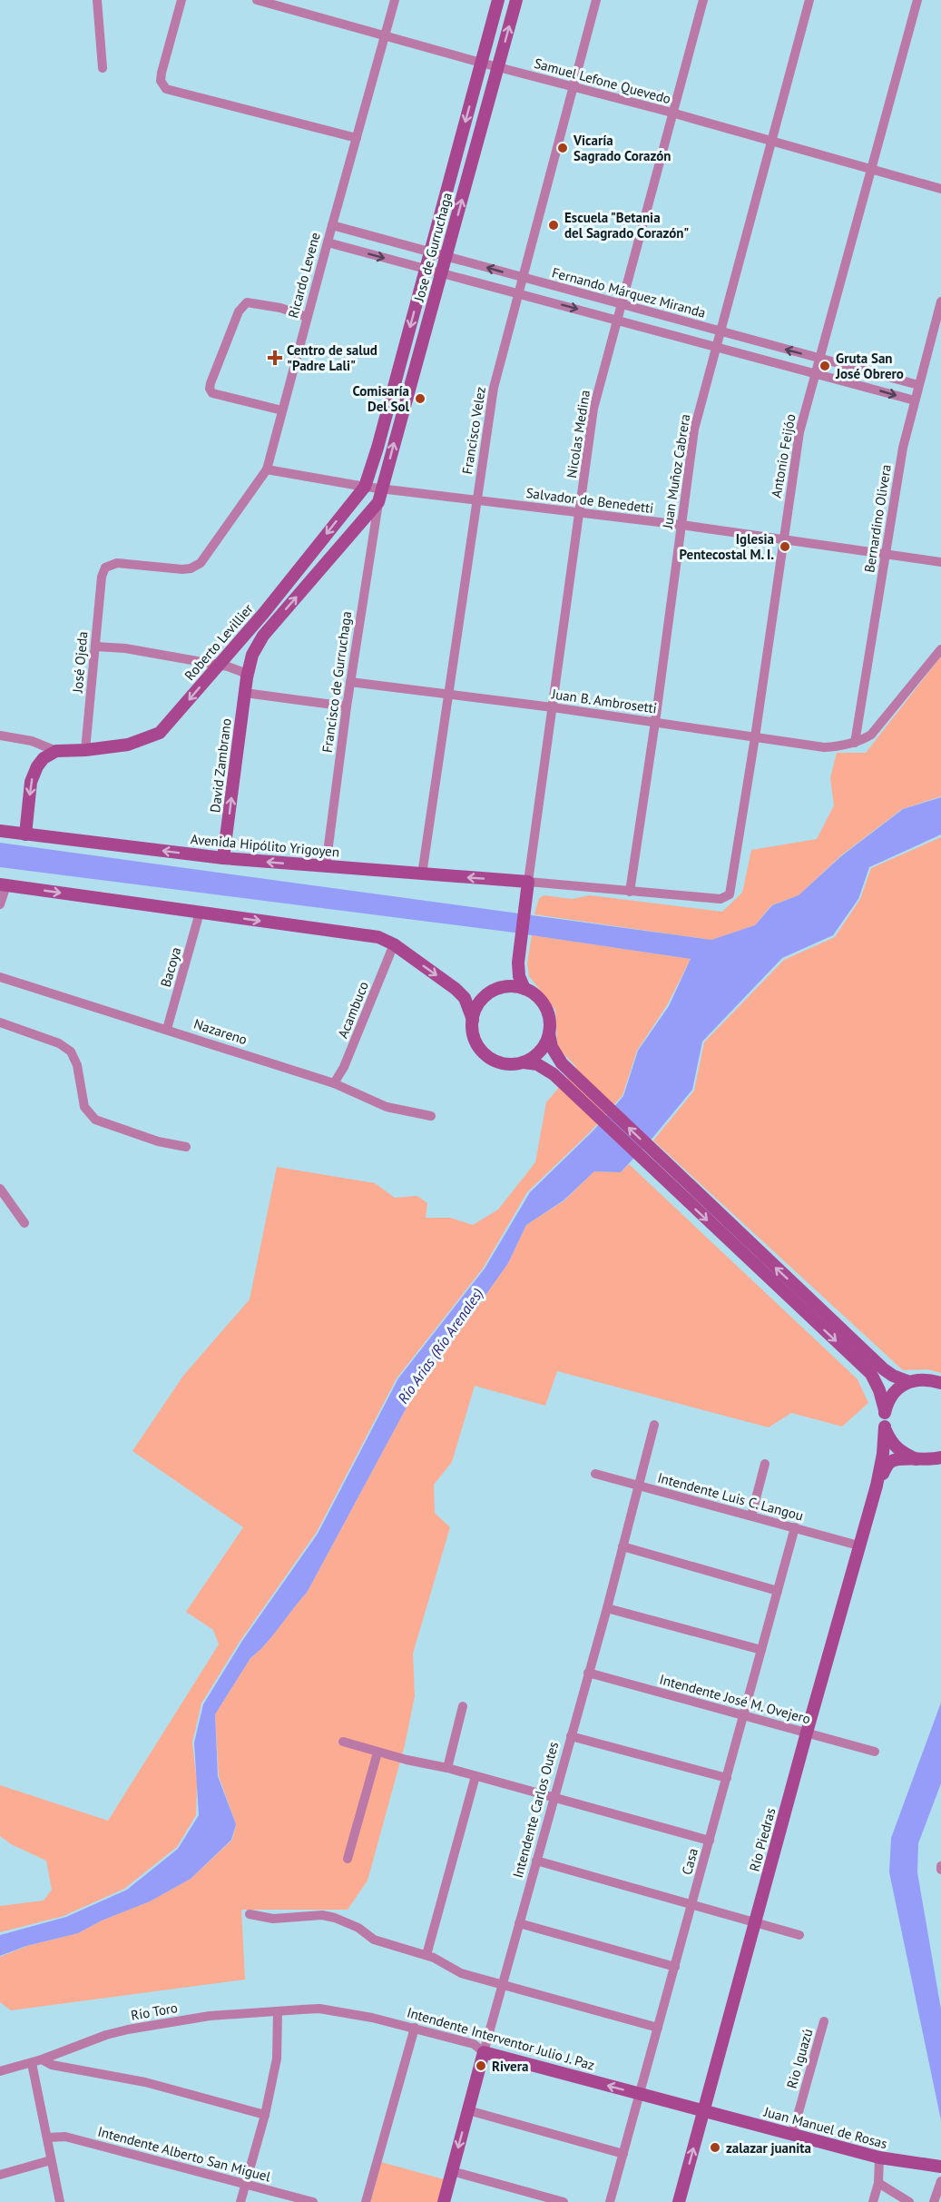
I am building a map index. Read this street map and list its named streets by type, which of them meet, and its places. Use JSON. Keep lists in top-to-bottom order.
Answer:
{
  "streets": {
    "street": [
      "Samuel Lefone Quevedo",
      "Jose de Gurruchaga",
      "Ricardo Levene",
      "Fernando Márquez Miranda",
      "Francisco Velez",
      "Nicolas Medina",
      "Antonio Feijóo",
      "Juan Muñoz Cabrera",
      "Salvador de Benedetti",
      "Bernardino Olivera",
      "Roberto Levillier",
      "José Ojeda",
      "Francisco de Gurruchaga",
      "Juan B. Ambrosetti",
      "David Zambrano",
      "Avenida Hipólito Yrigoyen",
      "Bacoya",
      "Acambuco",
      "Nazareno",
      "Intendente Luis C. Langou",
      "Intendente José M. Ovejero",
      "Intendente Carlos Outes",
      "Río Piedras",
      "Casa",
      "Río Toro",
      "Intendente Interventor Julio J. Paz",
      "Rio Iguazú",
      "Juan Manuel de Rosas",
      "Intendente Alberto San Miguel"
    ]
  },
  "crossings": [
    ["Samuel Lefone Quevedo", "Jose de Gurruchaga"],
    ["Samuel Lefone Quevedo", "Ricardo Levene"],
    ["Samuel Lefone Quevedo", "Francisco Velez"],
    ["Samuel Lefone Quevedo", "Nicolas Medina"],
    ["Samuel Lefone Quevedo", "Antonio Feijóo"],
    ["Samuel Lefone Quevedo", "Juan Muñoz Cabrera"],
    ["Jose de Gurruchaga", "Fernando Márquez Miranda"],
    ["Jose de Gurruchaga", "Salvador de Benedetti"],
    ["Jose de Gurruchaga", "Roberto Levillier"],
    ["Jose de Gurruchaga", "Francisco de Gurruchaga"],
    ["Jose de Gurruchaga", "David Zambrano"],
    ["Ricardo Levene", "Fernando Márquez Miranda"],
    ["Ricardo Levene", "Salvador de Benedetti"],
    ["Ricardo Levene", "José Ojeda"],
    ["Fernando Márquez Miranda", "Francisco Velez"],
    ["Fernando Márquez Miranda", "Nicolas Medina"],
    ["Fernando Márquez Miranda", "Antonio Feijóo"],
    ["Fernando Márquez Miranda", "Juan Muñoz Cabrera"],
    ["Fernando Márquez Miranda", "Bernardino Olivera"],
    ["Francisco Velez", "Salvador de Benedetti"],
    ["Francisco Velez", "Juan B. Ambrosetti"],
    ["Francisco Velez", "Avenida Hipólito Yrigoyen"],
    ["Nicolas Medina", "Salvador de Benedetti"],
    ["Nicolas Medina", "Juan B. Ambrosetti"],
    ["Nicolas Medina", "Avenida Hipólito Yrigoyen"],
    ["Antonio Feijóo", "Juan Muñoz Cabrera"],
    ["Antonio Feijóo", "Salvador de Benedetti"],
    ["Antonio Feijóo", "Juan B. Ambrosetti"],
    ["Juan Muñoz Cabrera", "Salvador de Benedetti"],
    ["Juan Muñoz Cabrera", "Juan B. Ambrosetti"],
    ["Salvador de Benedetti", "Bernardino Olivera"],
    ["Salvador de Benedetti", "Roberto Levillier"],
    ["Bernardino Olivera", "Juan B. Ambrosetti"],
    ["Roberto Levillier", "José Ojeda"],
    ["Francisco de Gurruchaga", "Juan B. Ambrosetti"],
    ["Francisco de Gurruchaga", "David Zambrano"],
    ["Francisco de Gurruchaga", "Avenida Hipólito Yrigoyen"],
    ["David Zambrano", "Avenida Hipólito Yrigoyen"],
    ["Bacoya", "Nazareno"],
    ["Acambuco", "Nazareno"],
    ["Intendente Luis C. Langou", "Intendente Carlos Outes"],
    ["Intendente Luis C. Langou", "Río Piedras"],
    ["Intendente Luis C. Langou", "Casa"],
    ["Intendente José M. Ovejero", "Intendente Carlos Outes"],
    ["Intendente José M. Ovejero", "Río Piedras"],
    ["Intendente José M. Ovejero", "Casa"],
    ["Intendente Carlos Outes", "Intendente Interventor Julio J. Paz"],
    ["Río Piedras", "Intendente Interventor Julio J. Paz"],
    ["Río Piedras", "Juan Manuel de Rosas"],
    ["Casa", "Intendente Interventor Julio J. Paz"],
    ["Río Toro", "Intendente Interventor Julio J. Paz"],
    ["Intendente Interventor Julio J. Paz", "Juan Manuel de Rosas"],
    ["Rio Iguazú", "Juan Manuel de Rosas"]
  ],
  "one_way": ["Roberto Levillier", "David Zambrano"],
  "water": ["Río Arias (Río Arenales)"],
  "places": {
    "other": [
      "Vicaría Sagrado Corazón",
      "Escuela \"Betania del Sagrado Corazón\"",
      "Gruta San José Obrero",
      "Comisaría Del Sol",
      "Iglesia Pentecostal M. I.",
      "Rivera",
      "zalazar juanita"
    ],
    "health": ["Centro de salud \"Padre Lali\""]
  }
}
